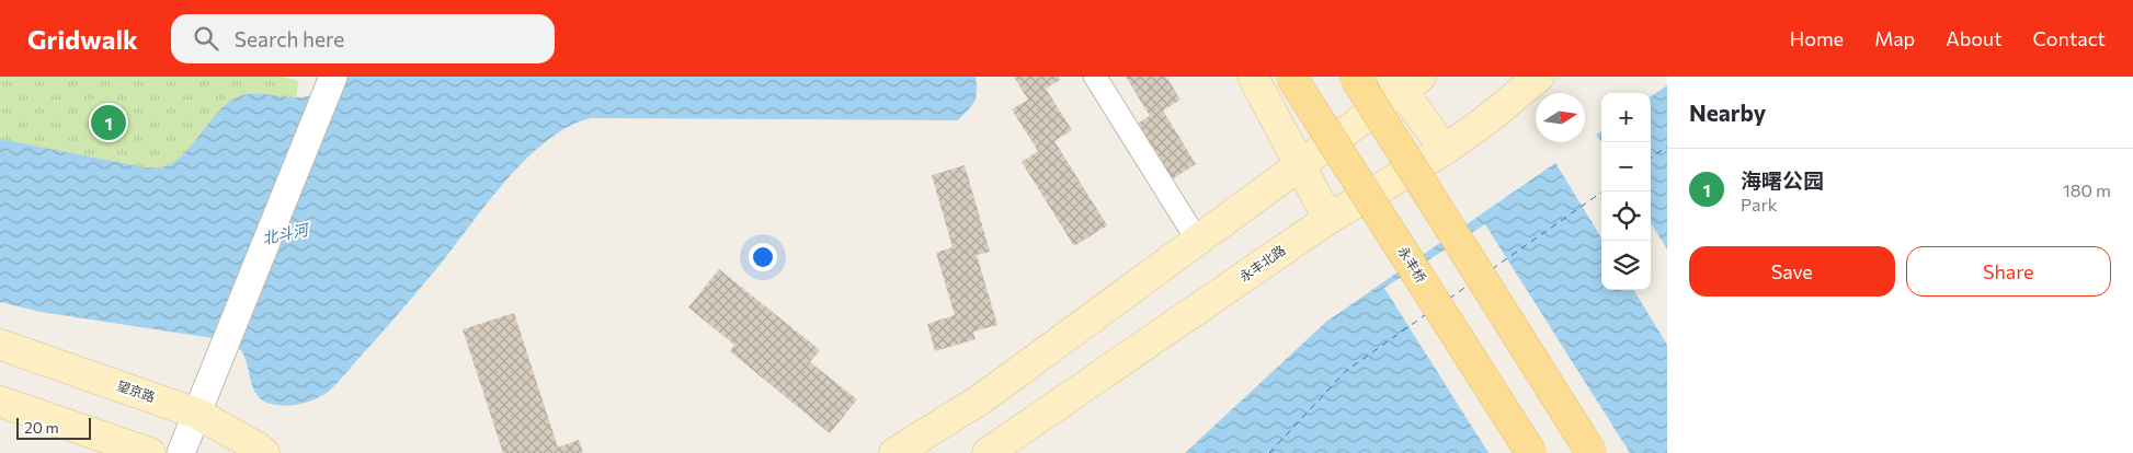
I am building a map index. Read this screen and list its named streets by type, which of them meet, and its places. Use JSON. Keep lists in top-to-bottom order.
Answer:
{
  "streets": {
    "main road": ["永丰北路", "永丰桥", "望京路"]
  },
  "water": ["北斗河"],
  "scale_bar": "20 m",
  "north": "right",
  "page": {
    "header": "Gridwalk",
    "search": "Search here",
    "nav": [
      "Home",
      "Map",
      "About",
      "Contact"
    ],
    "heading": "Nearby",
    "map_buttons": ["+", "−"],
    "pins": "1",
    "list": [
      {
        "mark": "1",
        "name": "海曙公园",
        "note": "Park",
        "value": "180 m"
      }
    ],
    "buttons": ["Save", "Share"],
    "scale": "20 m"
  }
}
